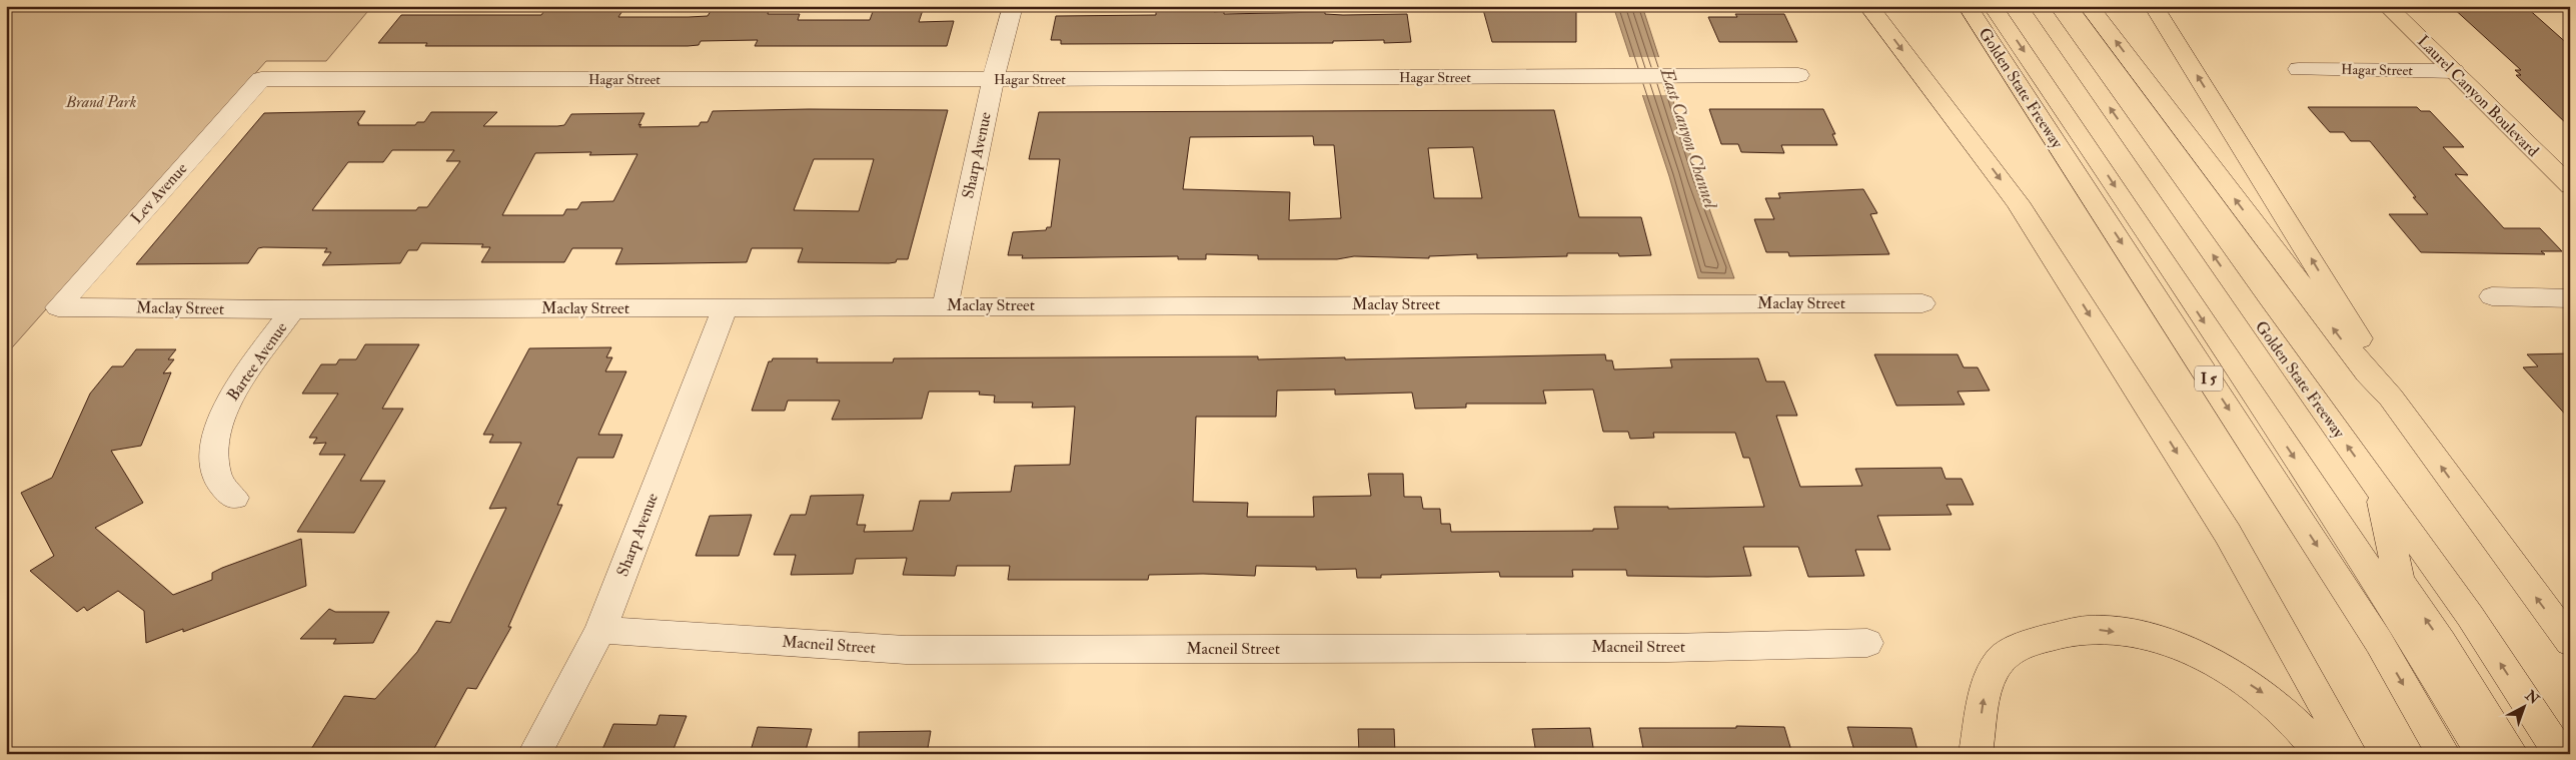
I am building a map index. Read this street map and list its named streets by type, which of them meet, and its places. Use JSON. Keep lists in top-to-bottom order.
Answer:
{
  "streets": {
    "main road": ["Golden State Freeway", "Laurel Canyon Boulevard", "I 5"],
    "street": [
      "Hagar Street",
      "Sharp Avenue",
      "Lev Avenue",
      "Maclay Street",
      "Bartee Avenue",
      "Macneil Street"
    ]
  },
  "crossings": [
    ["Hagar Street", "Laurel Canyon Boulevard"],
    ["Hagar Street", "Sharp Avenue"],
    ["Hagar Street", "Lev Avenue"],
    ["Sharp Avenue", "Maclay Street"],
    ["Sharp Avenue", "Macneil Street"],
    ["Lev Avenue", "Maclay Street"],
    ["Maclay Street", "Bartee Avenue"]
  ],
  "water": ["East Canyon Channel"],
  "parks": ["Brand Park"],
  "north": "top right"
}
